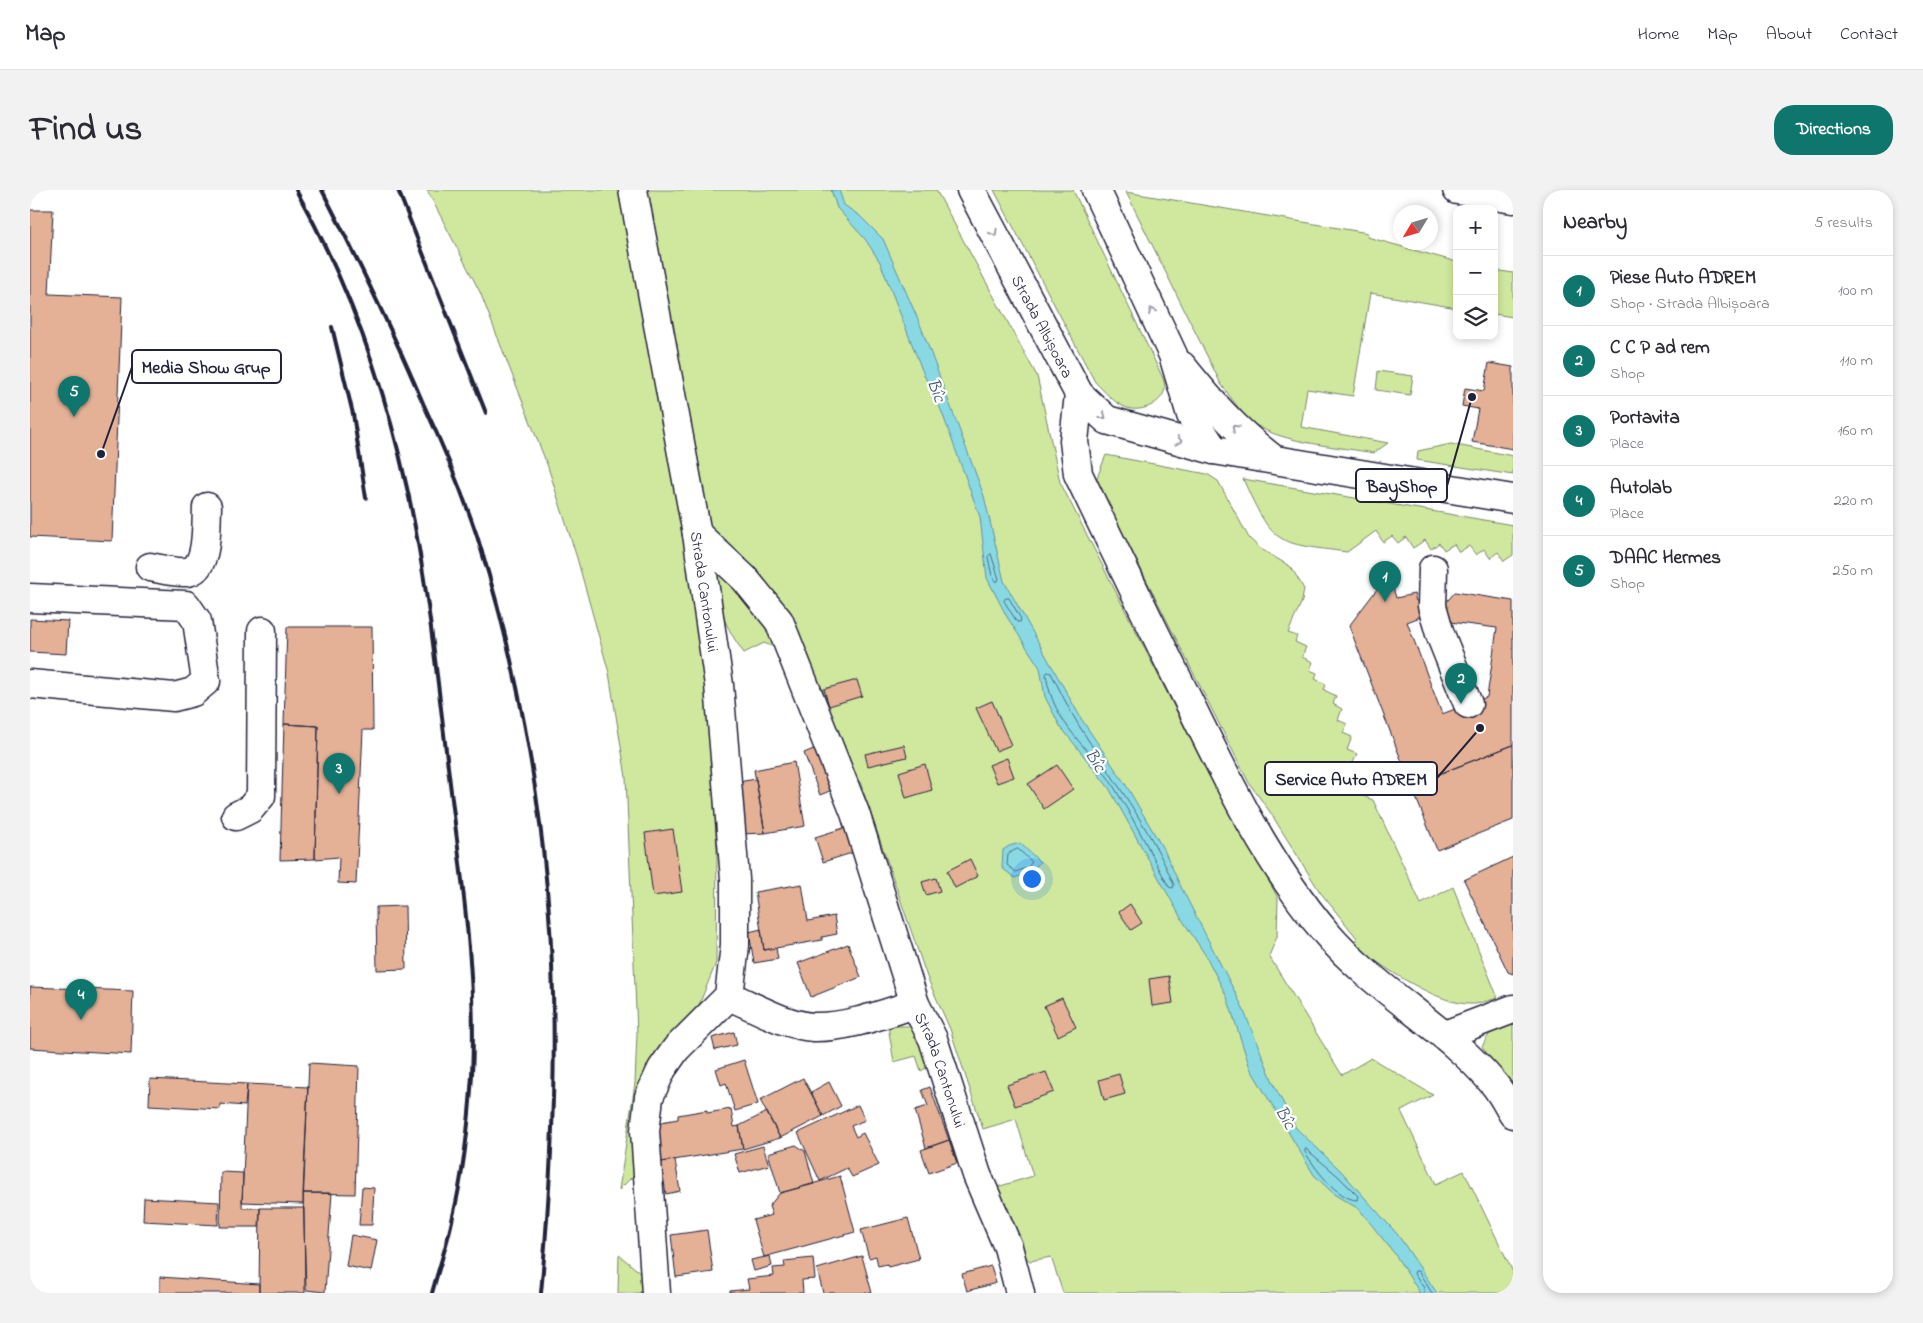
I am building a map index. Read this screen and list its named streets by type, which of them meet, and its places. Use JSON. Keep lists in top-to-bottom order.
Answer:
{
  "streets": {
    "street": ["Strada Albișoara", "Strada Cantonului"]
  },
  "water": ["Bîc"],
  "places": ["BayShop", "Media Show Grup", "Service Auto ADREM"],
  "north": "bottom left",
  "page": {
    "header": "Map",
    "nav": [
      "Home",
      "Map",
      "About",
      "Contact"
    ],
    "title": "Find us",
    "buttons": "Directions",
    "heading": ["Nearby", "5 results"],
    "map_buttons": ["+", "−"],
    "list": [
      {
        "mark": "1",
        "name": "Piese Auto ADREM",
        "note": "Shop · Strada Albișoara",
        "value": "100 m"
      },
      {
        "mark": "2",
        "name": "C C P ad rem",
        "note": "Shop",
        "value": "110 m"
      },
      {
        "mark": "3",
        "name": "Portavita",
        "note": "Place",
        "value": "160 m"
      },
      {
        "mark": "4",
        "name": "Autolab",
        "note": "Place",
        "value": "220 m"
      },
      {
        "mark": "5",
        "name": "DAAC Hermes",
        "note": "Shop",
        "value": "250 m"
      }
    ],
    "pins": [
      "5",
      "1",
      "2",
      "3",
      "4"
    ]
  }
}
